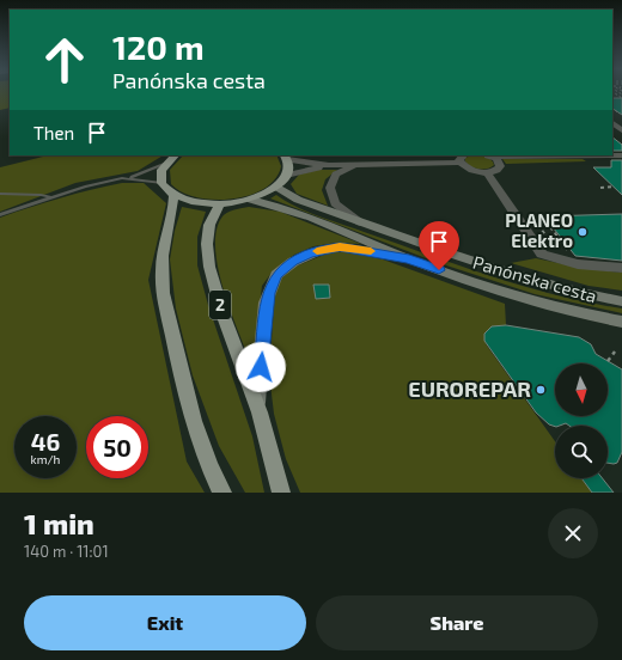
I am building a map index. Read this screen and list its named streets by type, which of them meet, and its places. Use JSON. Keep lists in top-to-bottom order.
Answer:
{
  "streets": {
    "main road": ["Panónska cesta", "2"]
  },
  "places": ["PLANEO Elektro", "EUROREPAR"],
  "north": "bottom",
  "page": {
    "turn": ["120 m", "Panónska cesta"],
    "then": "Then",
    "speed": "46 km/h",
    "limit": "50",
    "heading": ["1 min", "140 m · 11:01"],
    "buttons": ["Exit", "Share"]
  }
}
